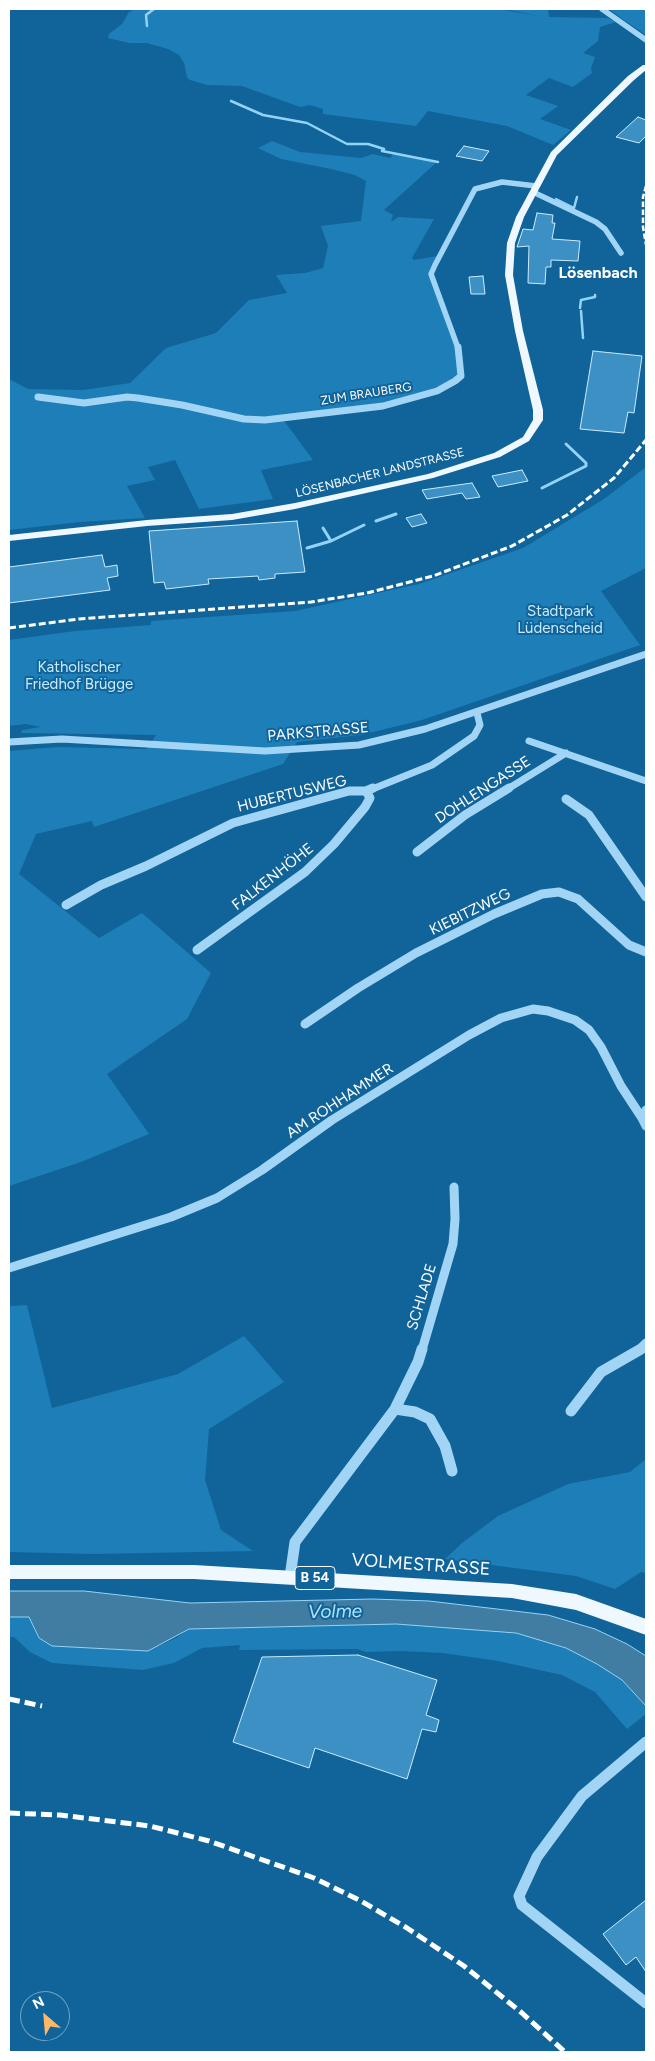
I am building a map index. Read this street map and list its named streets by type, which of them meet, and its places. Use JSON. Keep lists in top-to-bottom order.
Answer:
{
  "streets": {
    "main road": ["LÖSENBACHER LANDSTRASSE", "VOLMESTRASSE", "B 54"],
    "street": [
      "ZUM BRAUBERG",
      "PARKSTRASSE",
      "DOHLENGASSE",
      "HUBERTUSWEG",
      "FALKENHÖHE",
      "KIEBITZWEG",
      "AM ROHHAMMER",
      "SCHLADE"
    ]
  },
  "crossings": [
    ["ZUM BRAUBERG", "LÖSENBACHER LANDSTRASSE"],
    ["PARKSTRASSE", "HUBERTUSWEG"],
    ["HUBERTUSWEG", "FALKENHÖHE"],
    ["SCHLADE", "VOLMESTRASSE"]
  ],
  "districts": ["Lösenbach"],
  "water": ["Volme"],
  "parks": ["Stadtpark Lüdenscheid", "Katholischer Friedhof Brügge"],
  "north": "top left"
}
